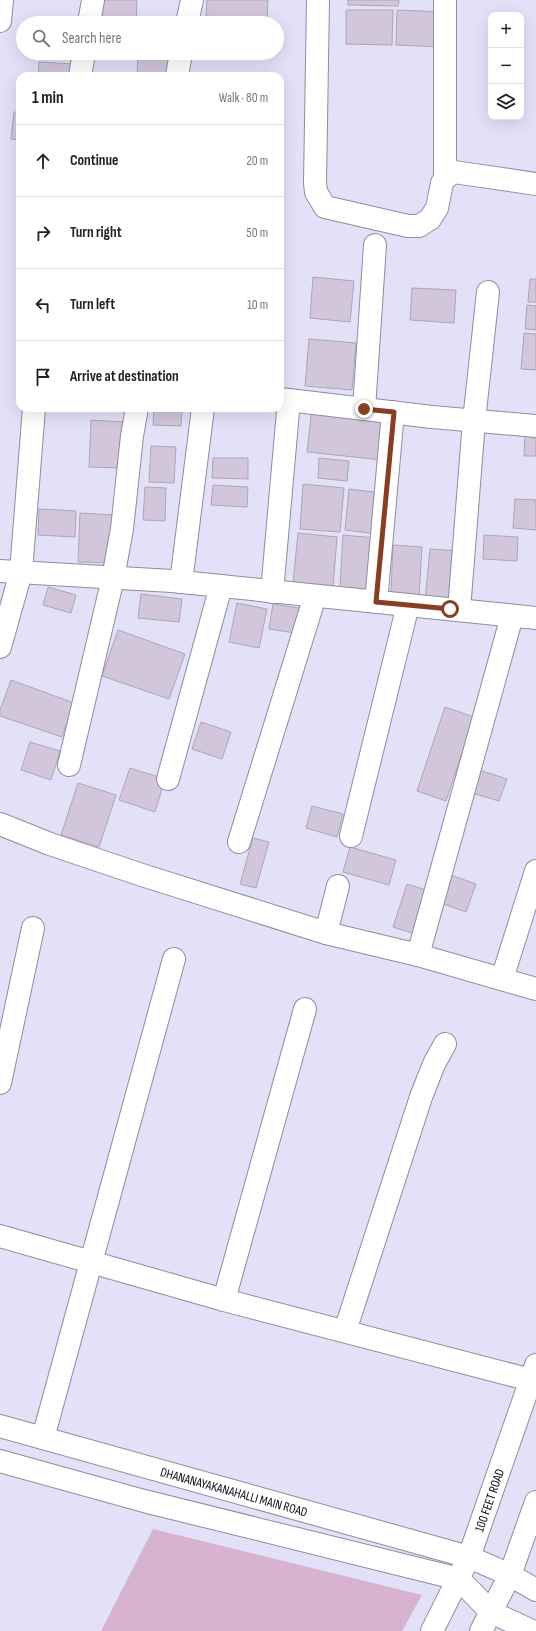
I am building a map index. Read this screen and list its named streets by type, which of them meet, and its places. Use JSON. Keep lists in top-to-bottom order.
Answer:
{
  "streets": {
    "street": ["DHANANAYAKANAHALLI MAIN ROAD", "100 FEET ROAD"]
  },
  "crossings": [
    ["DHANANAYAKANAHALLI MAIN ROAD", "100 FEET ROAD"]
  ],
  "page": {
    "map_buttons": ["+", "−"],
    "search": "Search here",
    "heading": ["1 min", "Walk · 80 m"],
    "list": [
      ["Continue", "20 m"],
      ["Turn right", "50 m"],
      ["Turn left", "10 m"],
      "Arrive at destination"
    ]
  }
}
